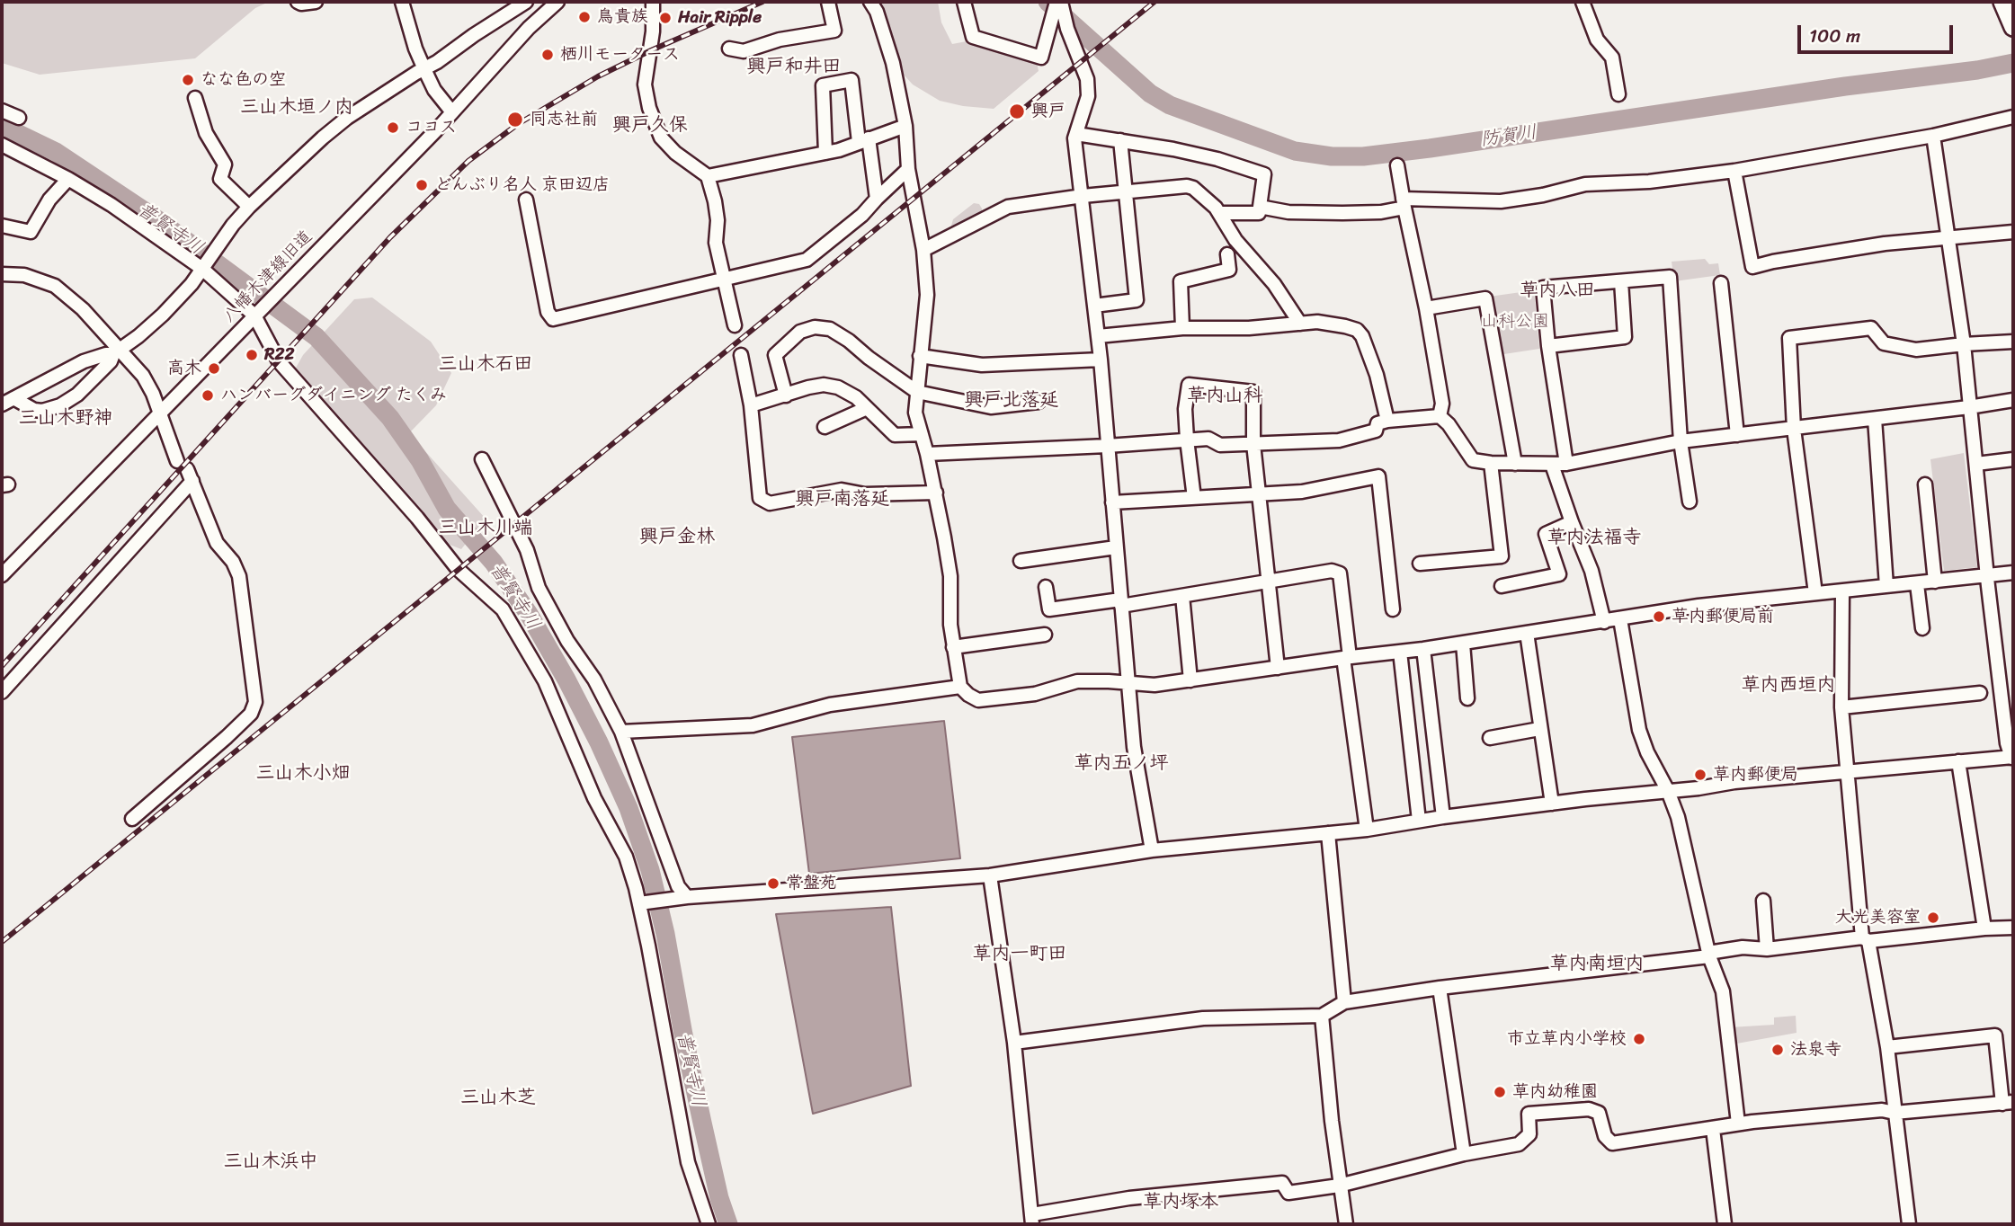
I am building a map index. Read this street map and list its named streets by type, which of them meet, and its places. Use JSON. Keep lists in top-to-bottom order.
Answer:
{
  "streets": {
    "street": ["八幡木津線旧道"]
  },
  "districts": [
    "興戸和井田",
    "三山木垣ノ内",
    "興戸久保",
    "草内八田",
    "三山木石田",
    "草内山科",
    "興戸北落延",
    "三山木野神",
    "興戸南落延",
    "三山木川端",
    "興戸金林",
    "草内法福寺",
    "草内西垣内",
    "草内五ノ坪",
    "三山木小畑",
    "草内一町田",
    "草内南垣内",
    "三山木芝",
    "三山木浜中",
    "草内塚本"
  ],
  "water": ["防賀川", "普賢寺川"],
  "parks": ["山科公園"],
  "places": [
    "鳥貴族",
    "Hair Ripple",
    "栖川モータース",
    "なな色の空",
    "興戸",
    "同志社前",
    "ココス",
    "どんぶり名人 京田辺店",
    "R22",
    "高木",
    "ハンバーグダイニング たくみ",
    "草内郵便局前",
    "草内郵便局",
    "常盤苑",
    "大光美容室",
    "市立草内小学校",
    "法泉寺",
    "草内幼稚園"
  ],
  "scale_bar": "100 m"
}
